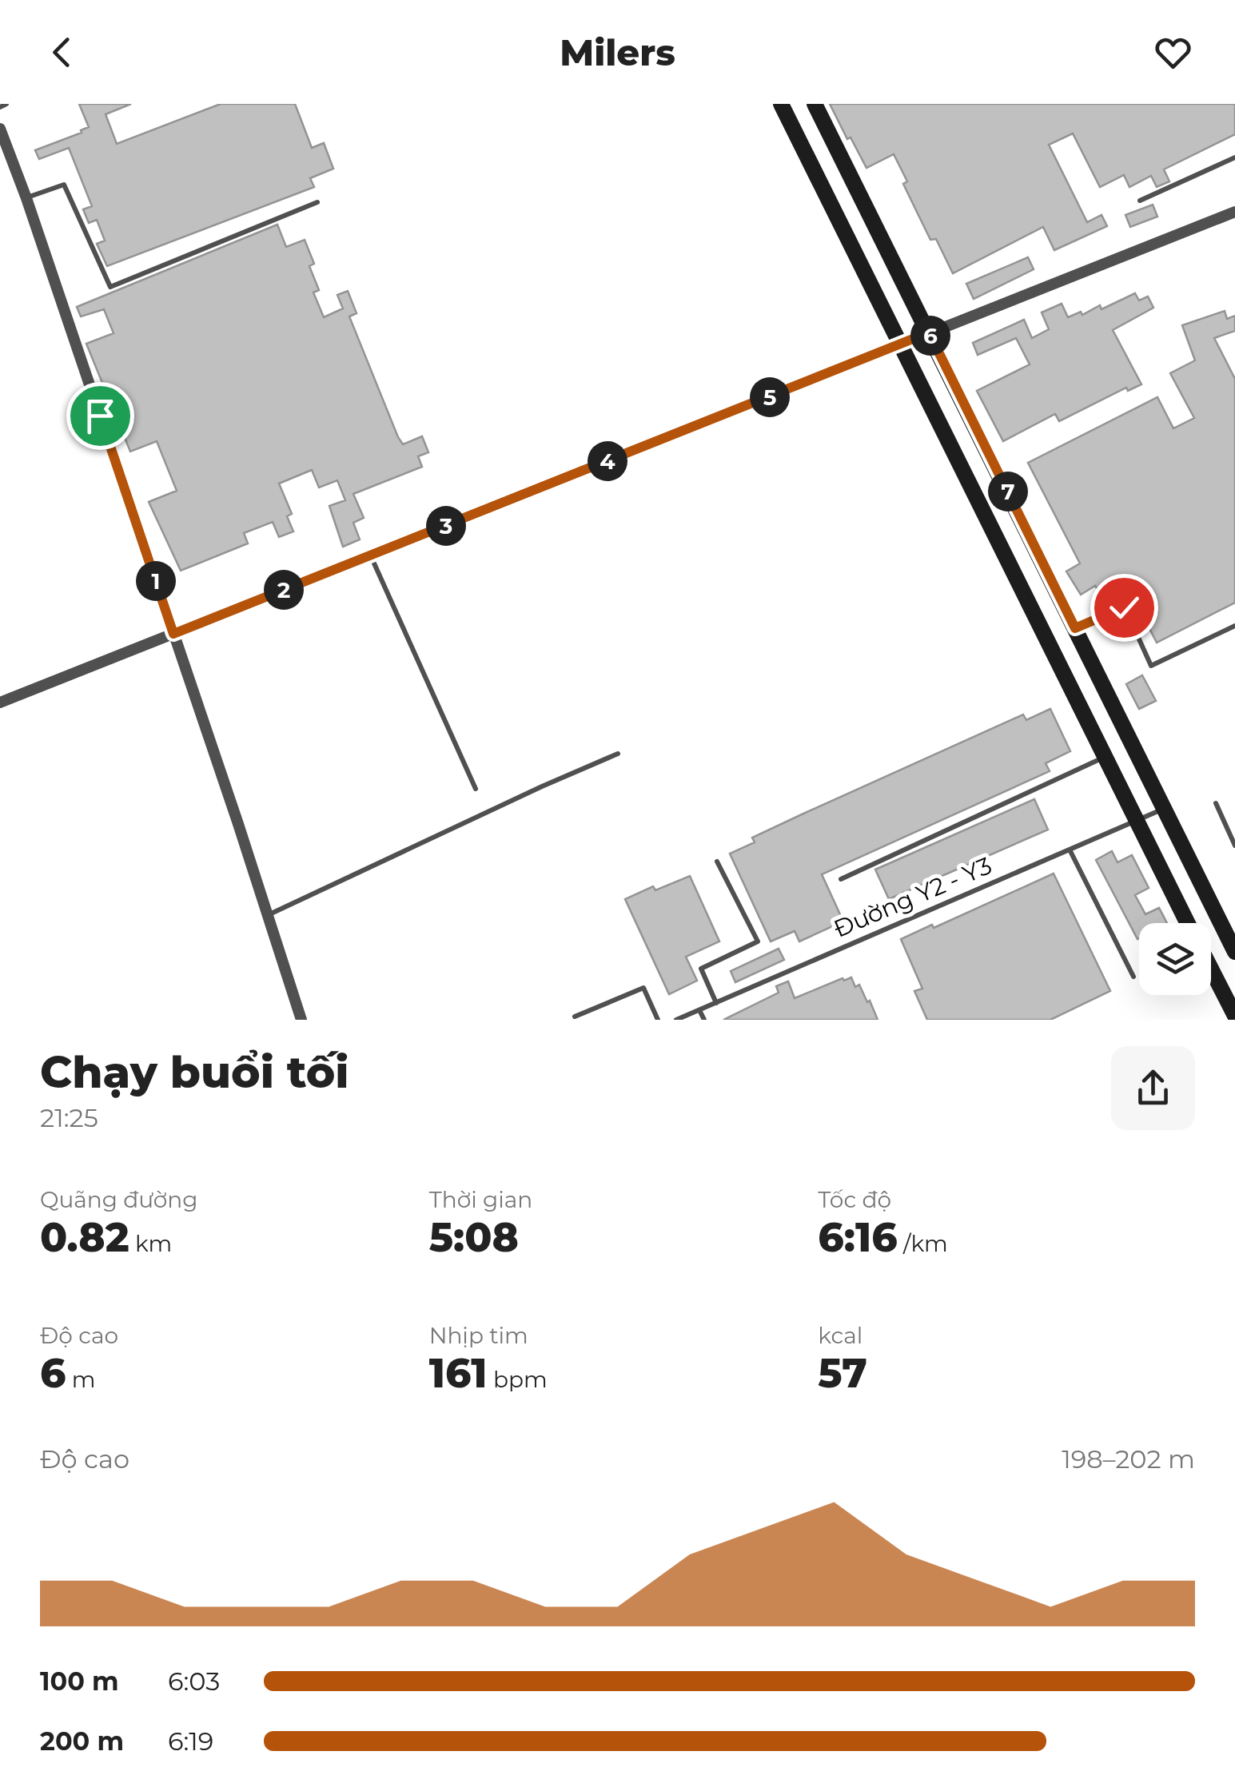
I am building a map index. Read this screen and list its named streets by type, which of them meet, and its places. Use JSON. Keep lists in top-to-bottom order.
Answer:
{
  "streets": {
    "lane": ["Đường Y2 - Y3"]
  },
  "page": {
    "header": "Milers",
    "pins": [
      "6",
      "5",
      "4",
      "7",
      "3",
      "1",
      "2"
    ],
    "heading": ["Chạy buổi tối", "21:25"],
    "stats": [
      ["Quãng đường", "0.82 km"],
      ["Thời gian", "5:08"],
      ["Tốc độ", "6:16 /km"],
      ["Độ cao", "6 m"],
      ["Nhịp tim", "161 bpm"],
      ["kcal", "57"]
    ],
    "chart": ["Độ cao", "198–202 m"],
    "list": [
      {
        "name": "100 m",
        "note": "6:03"
      },
      {
        "name": "200 m",
        "note": "6:19"
      }
    ]
  }
}
